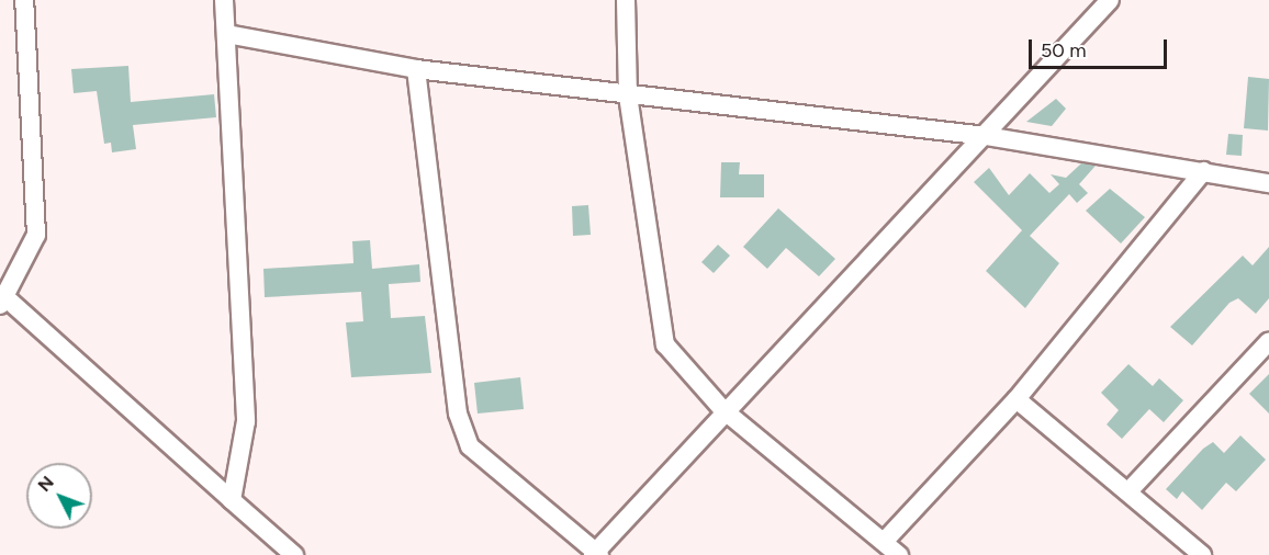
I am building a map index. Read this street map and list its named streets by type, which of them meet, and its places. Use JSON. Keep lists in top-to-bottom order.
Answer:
{
  "scale_bar": "50 m",
  "north": "top left"
}
